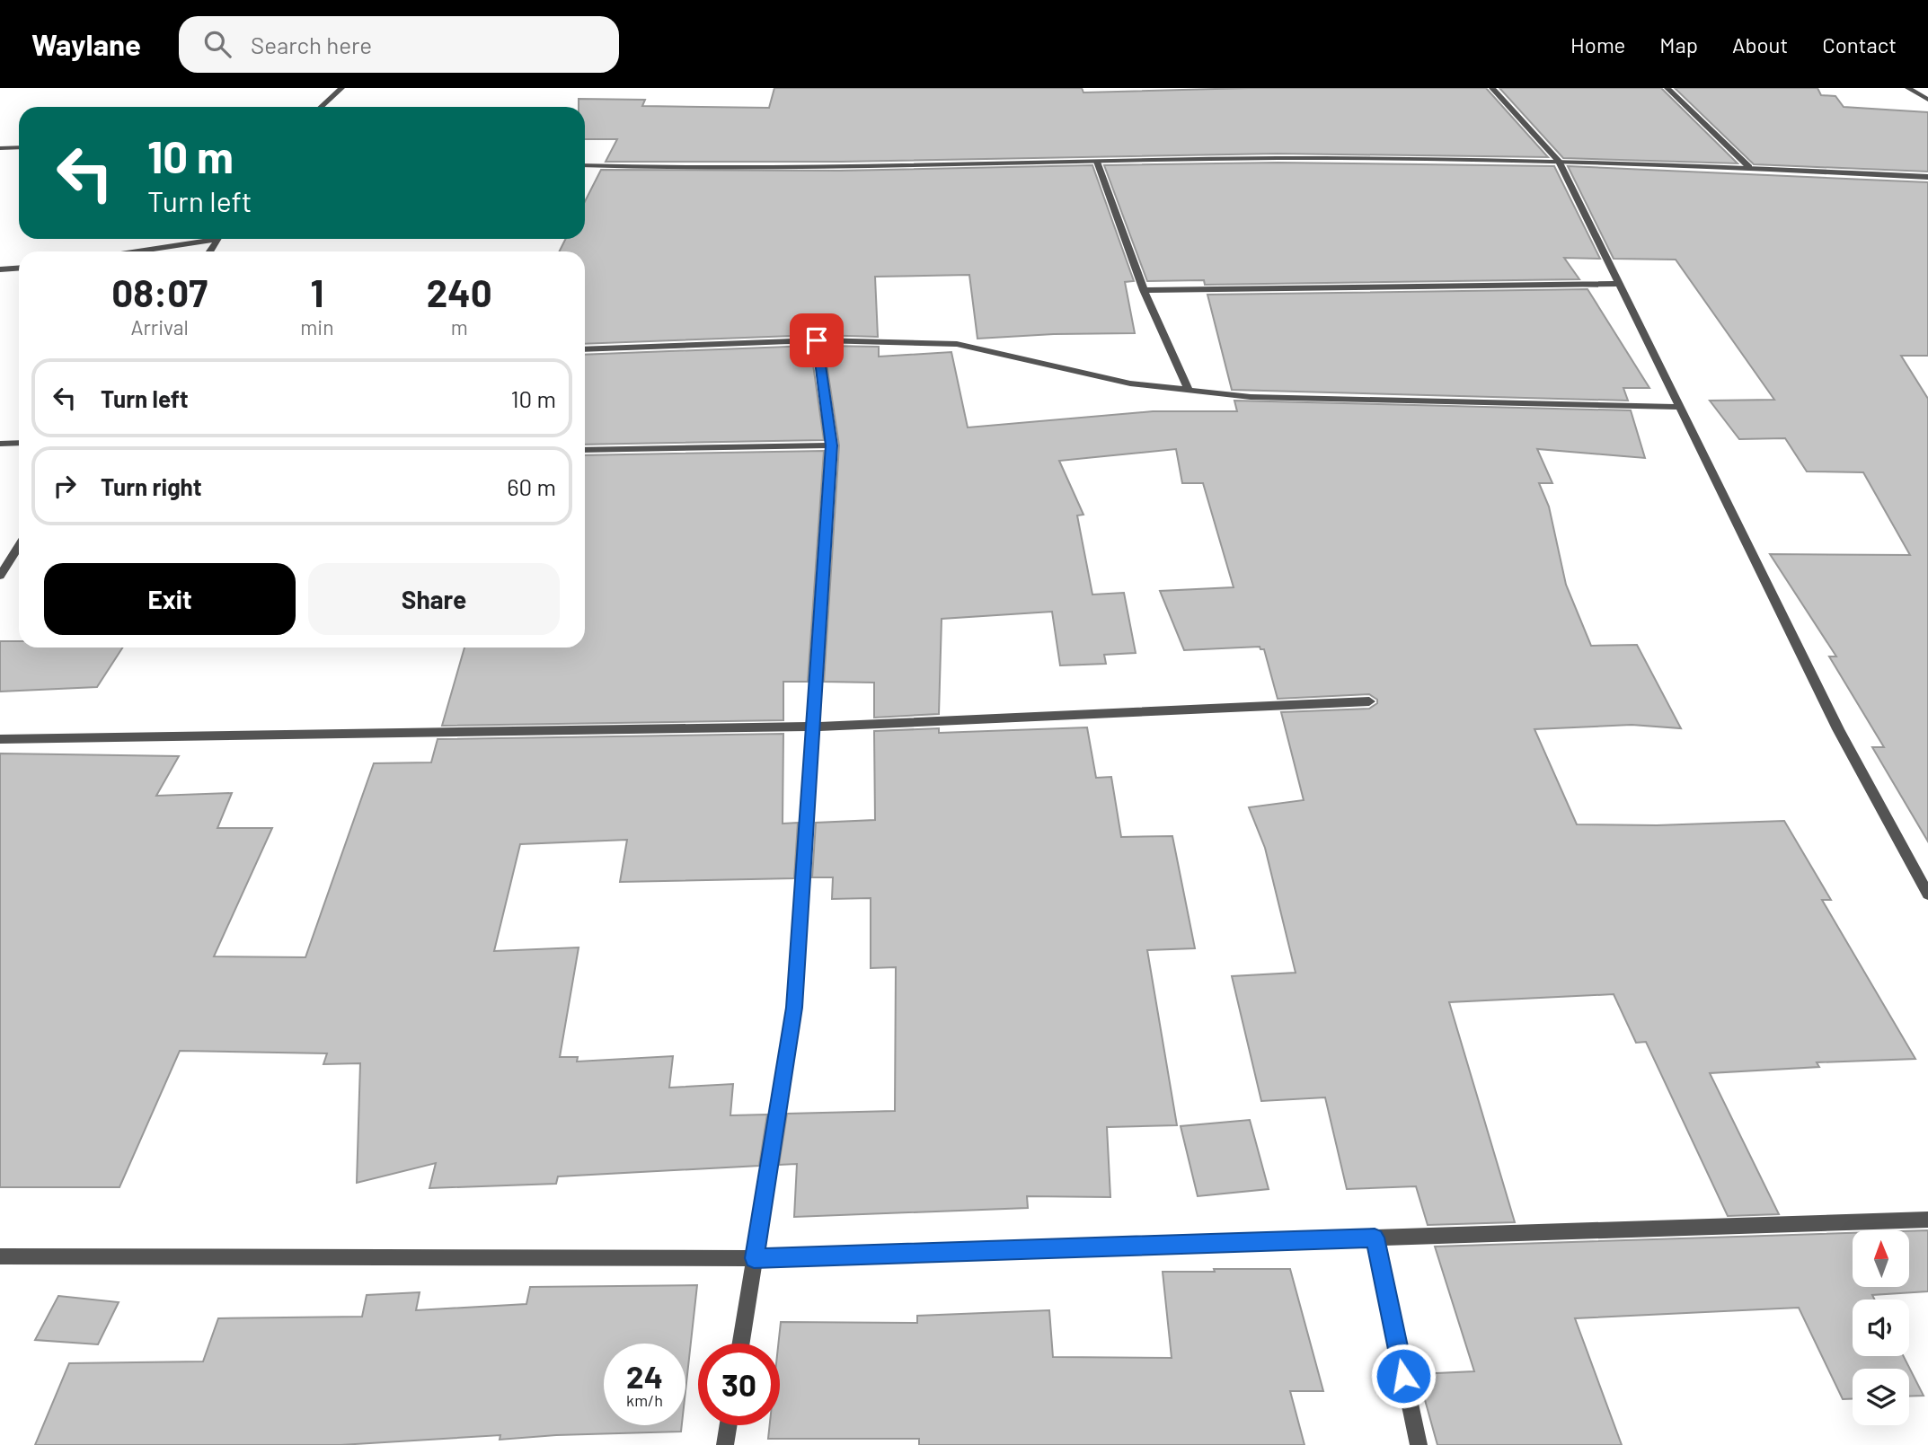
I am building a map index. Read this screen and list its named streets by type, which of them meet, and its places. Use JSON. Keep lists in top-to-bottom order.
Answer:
{
  "north": "top",
  "page": {
    "header": "Waylane",
    "search": "Search here",
    "nav": [
      "Home",
      "Map",
      "About",
      "Contact"
    ],
    "turn": ["10 m", "Turn left"],
    "eta": [
      "08:07",
      "Arrival",
      "1",
      "min",
      "240",
      "m"
    ],
    "list": [
      {
        "name": "Turn left",
        "value": "10 m"
      },
      {
        "name": "Turn right",
        "value": "60 m"
      }
    ],
    "buttons": ["Exit", "Share"],
    "speed": "24 km/h",
    "limit": "30"
  }
}
